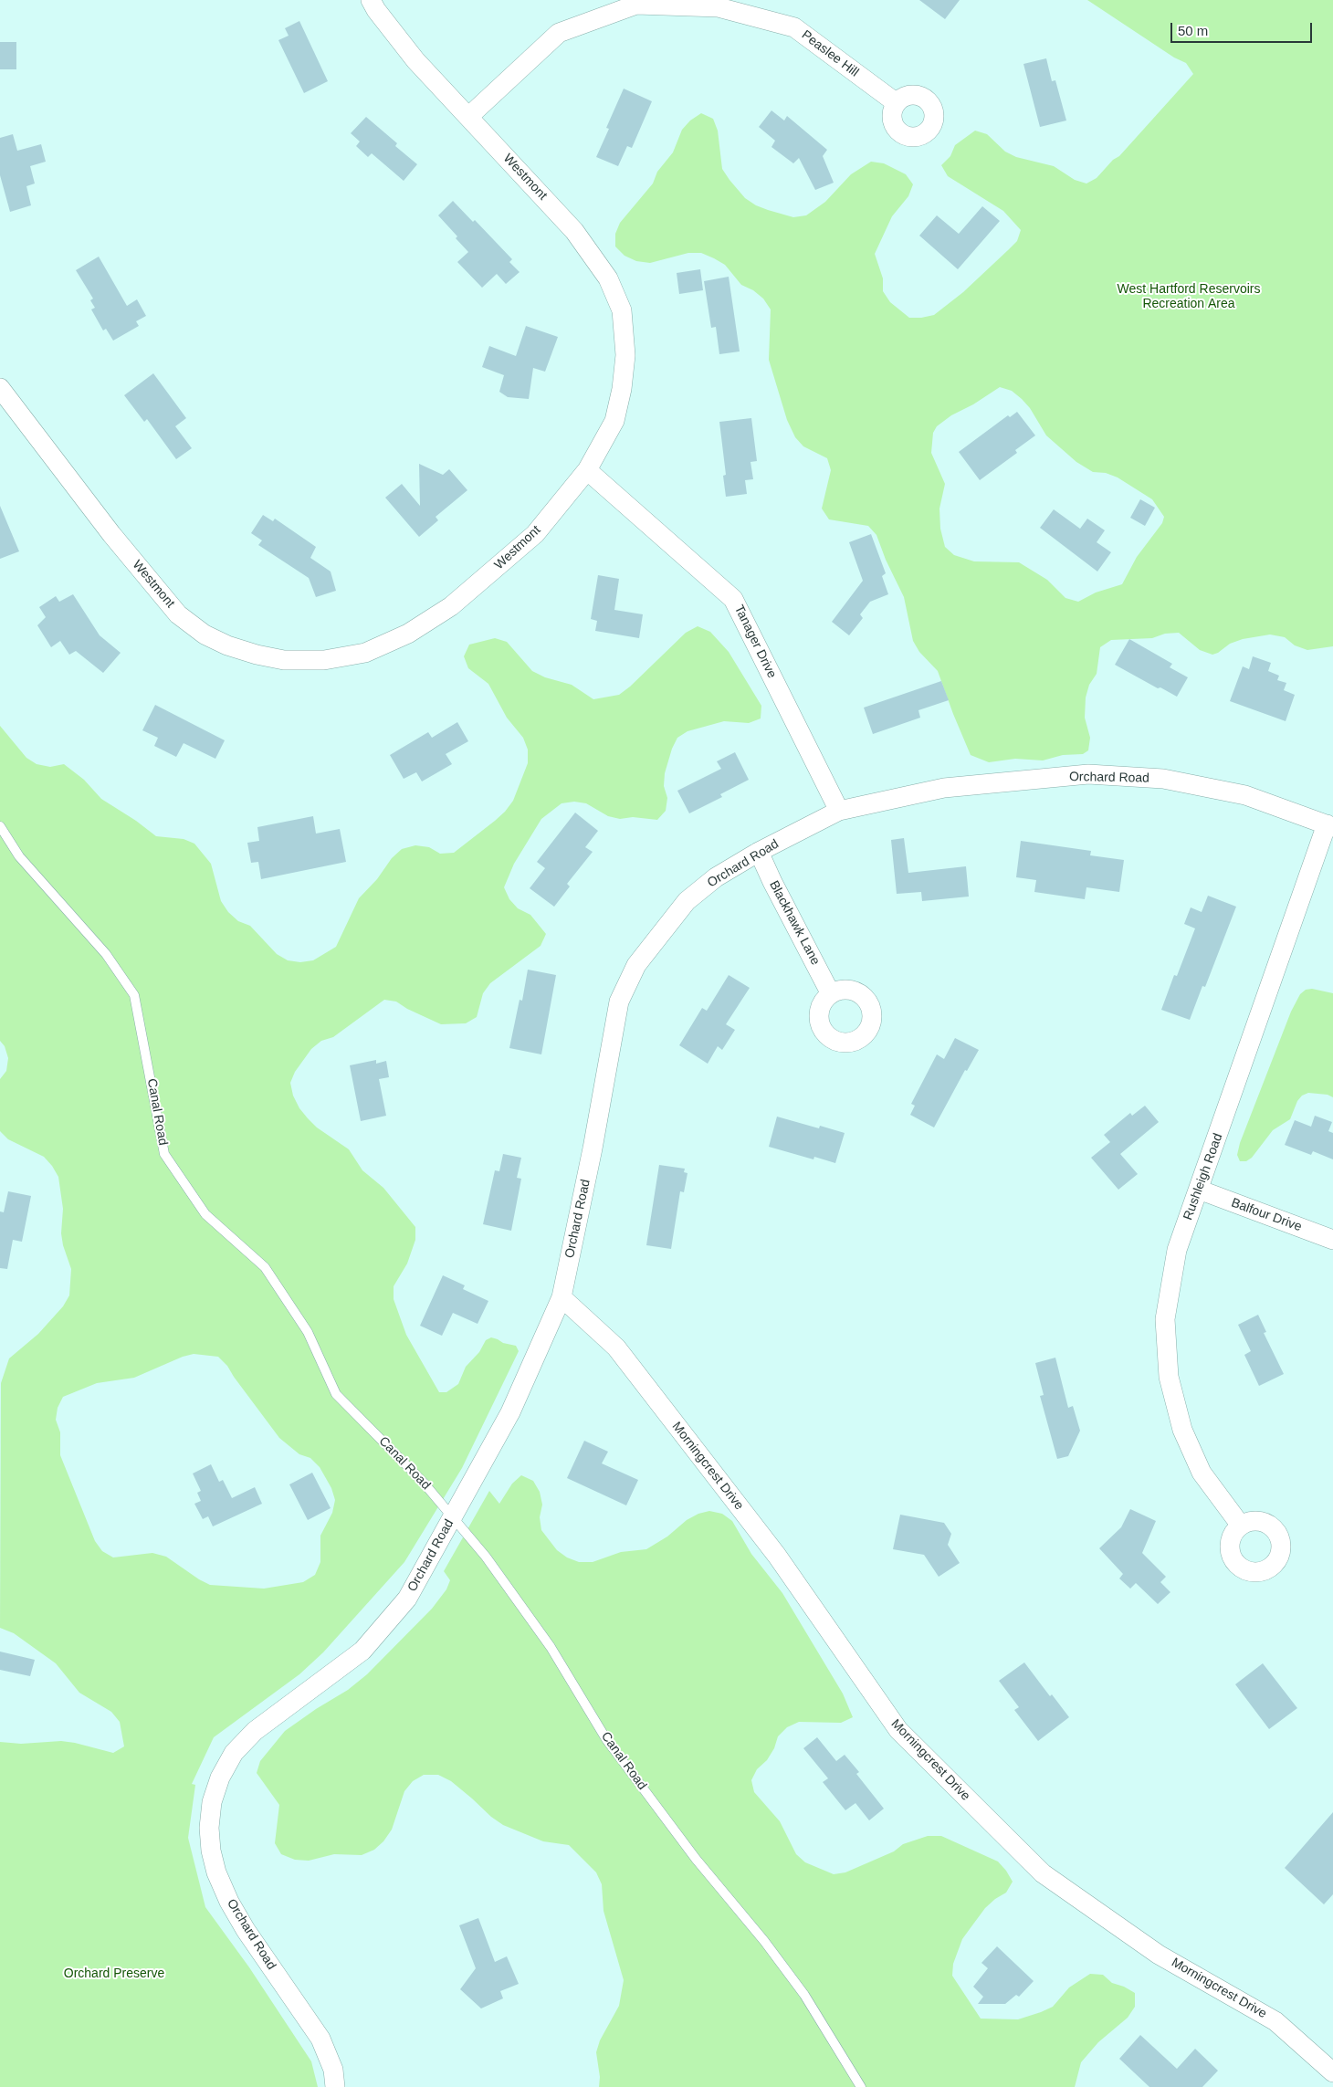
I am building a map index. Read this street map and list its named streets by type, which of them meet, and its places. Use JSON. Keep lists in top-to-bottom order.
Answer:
{
  "streets": {
    "street": [
      "Peaslee Hill",
      "Westmont",
      "Tanager Drive",
      "Orchard Road",
      "Blackhawk Lane",
      "Rushleigh Road",
      "Balfour Drive",
      "Morningcrest Drive"
    ],
    "lane": ["Canal Road"]
  },
  "crossings": [
    ["Peaslee Hill", "Westmont"],
    ["Westmont", "Tanager Drive"],
    ["Tanager Drive", "Orchard Road"],
    ["Orchard Road", "Blackhawk Lane"],
    ["Orchard Road", "Canal Road"],
    ["Orchard Road", "Rushleigh Road"],
    ["Orchard Road", "Morningcrest Drive"],
    ["Rushleigh Road", "Balfour Drive"]
  ],
  "parks": ["West Hartford Reservoirs Recreation Area", "Orchard Preserve"],
  "scale_bar": "50 m"
}
